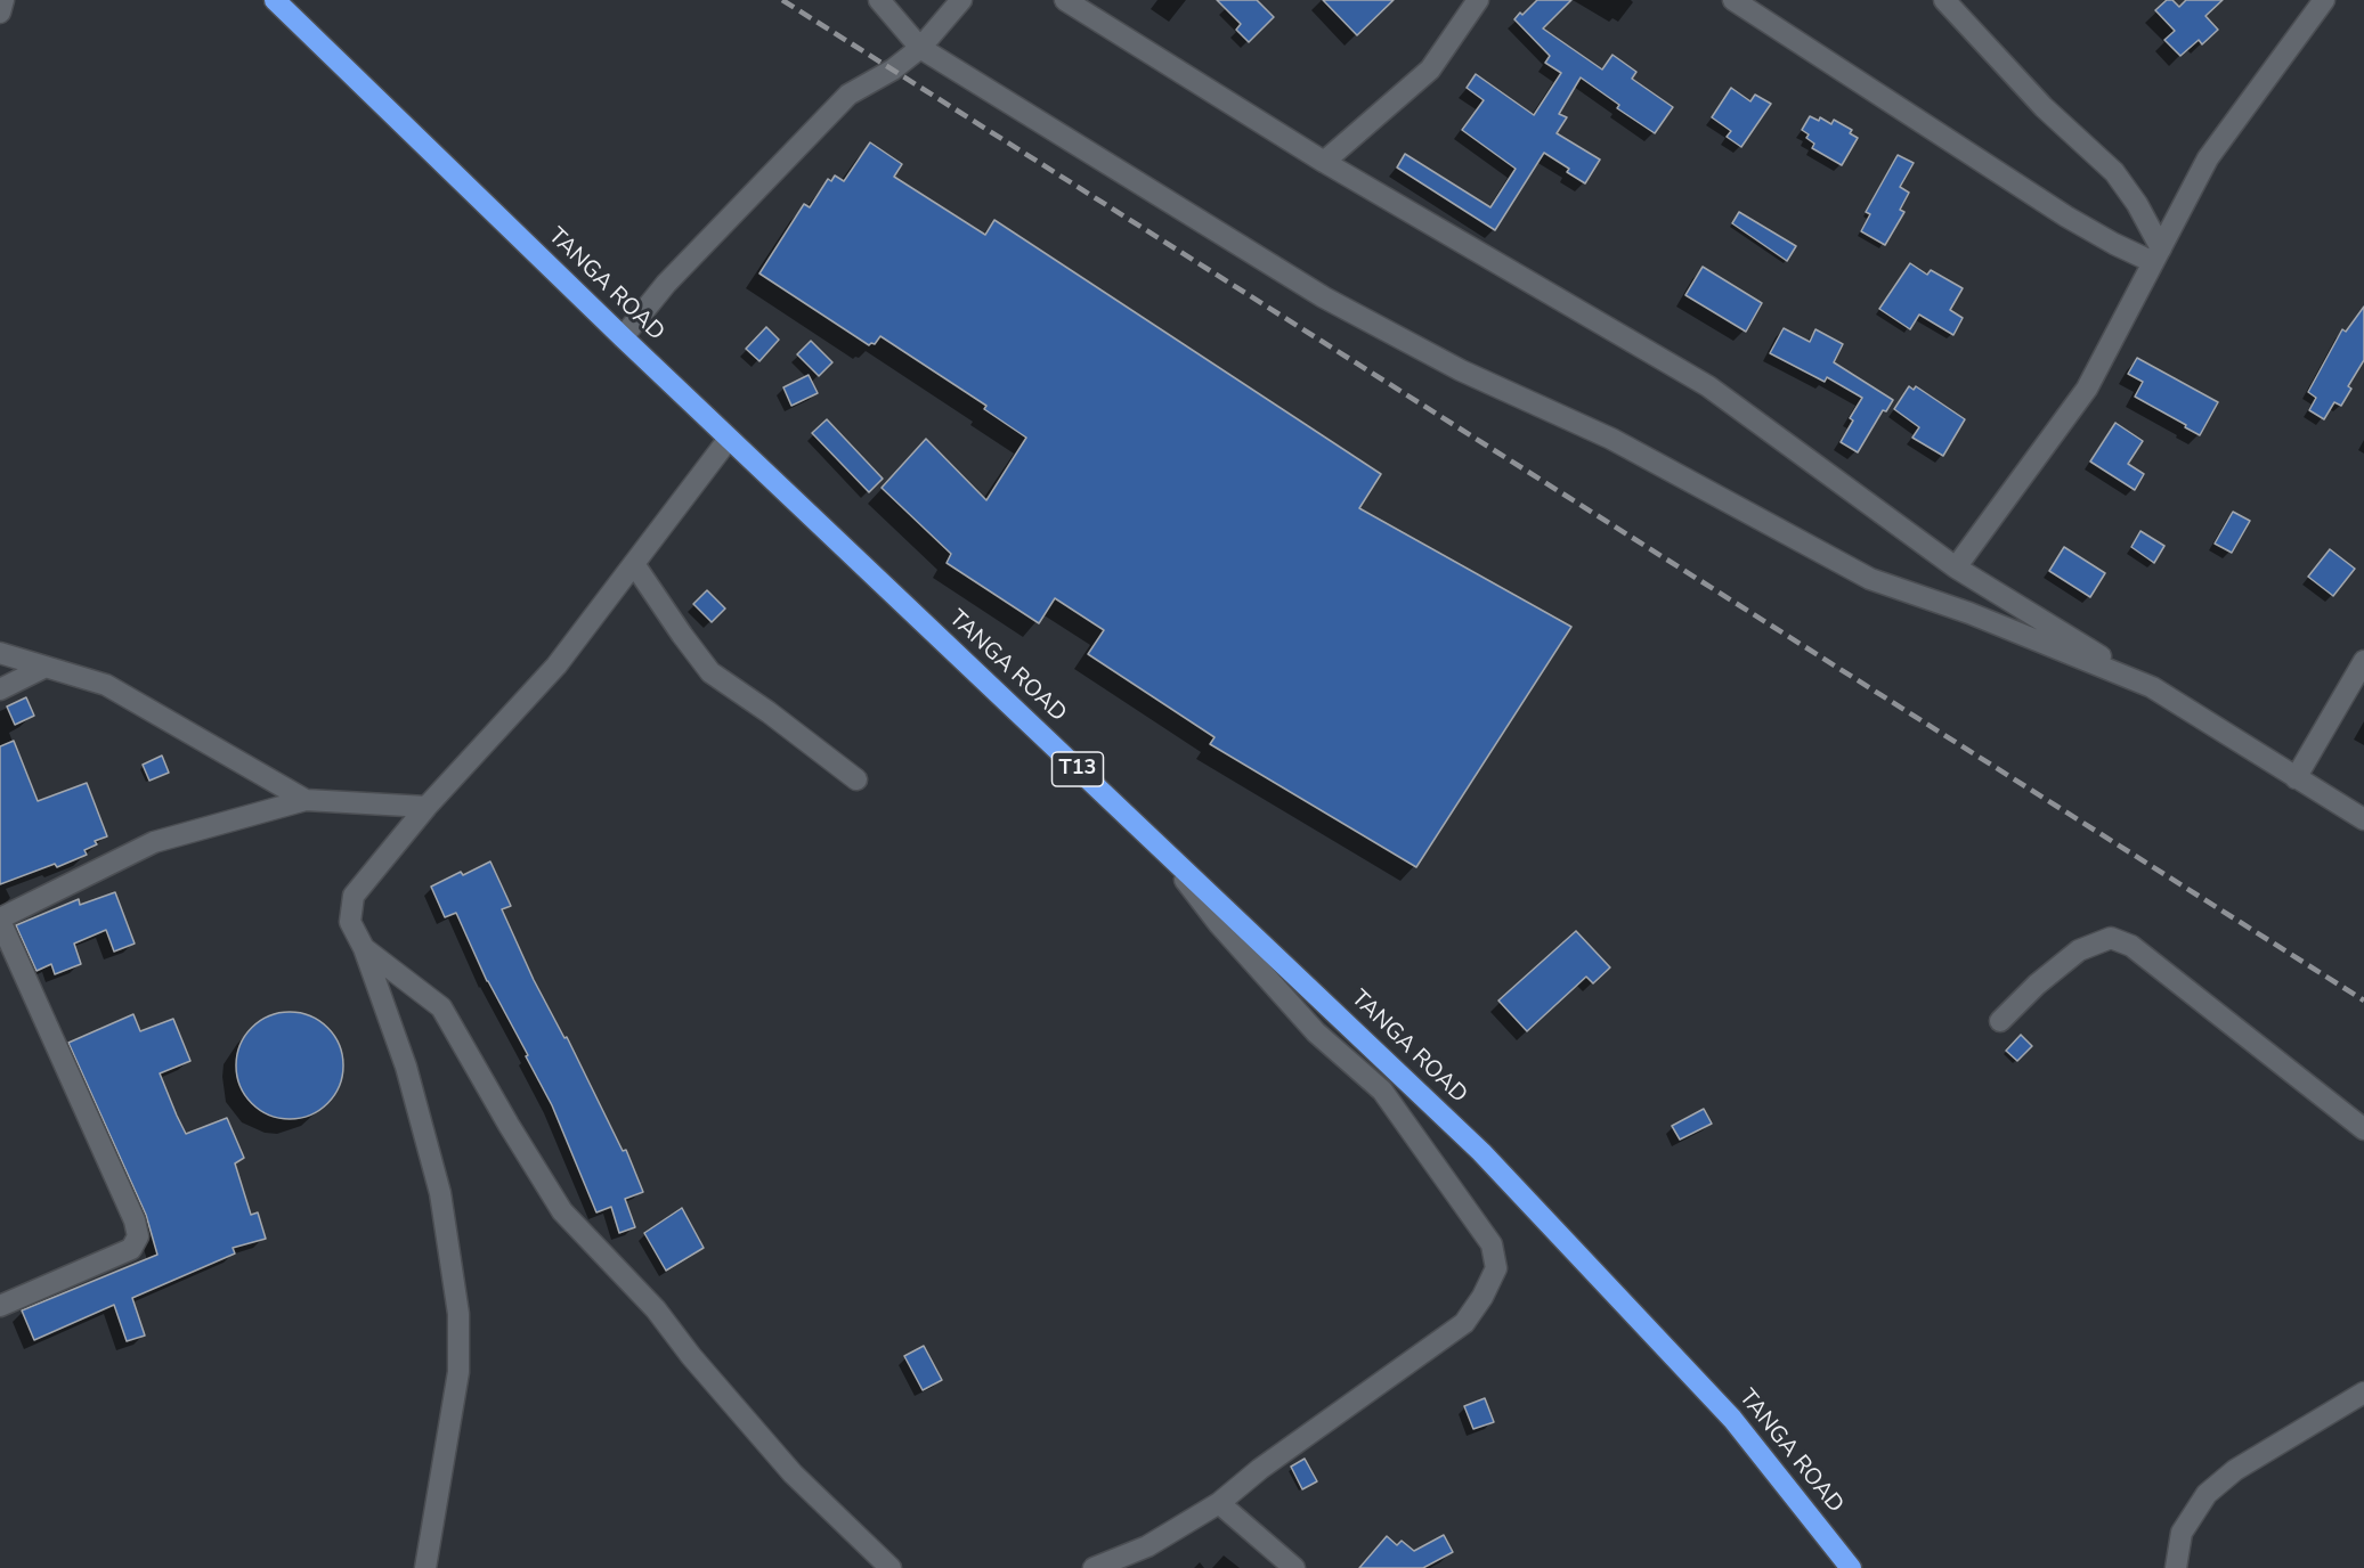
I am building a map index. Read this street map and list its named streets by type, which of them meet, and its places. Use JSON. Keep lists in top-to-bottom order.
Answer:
{
  "streets": {
    "highway": ["TANGA ROAD", "T13"]
  }
}
